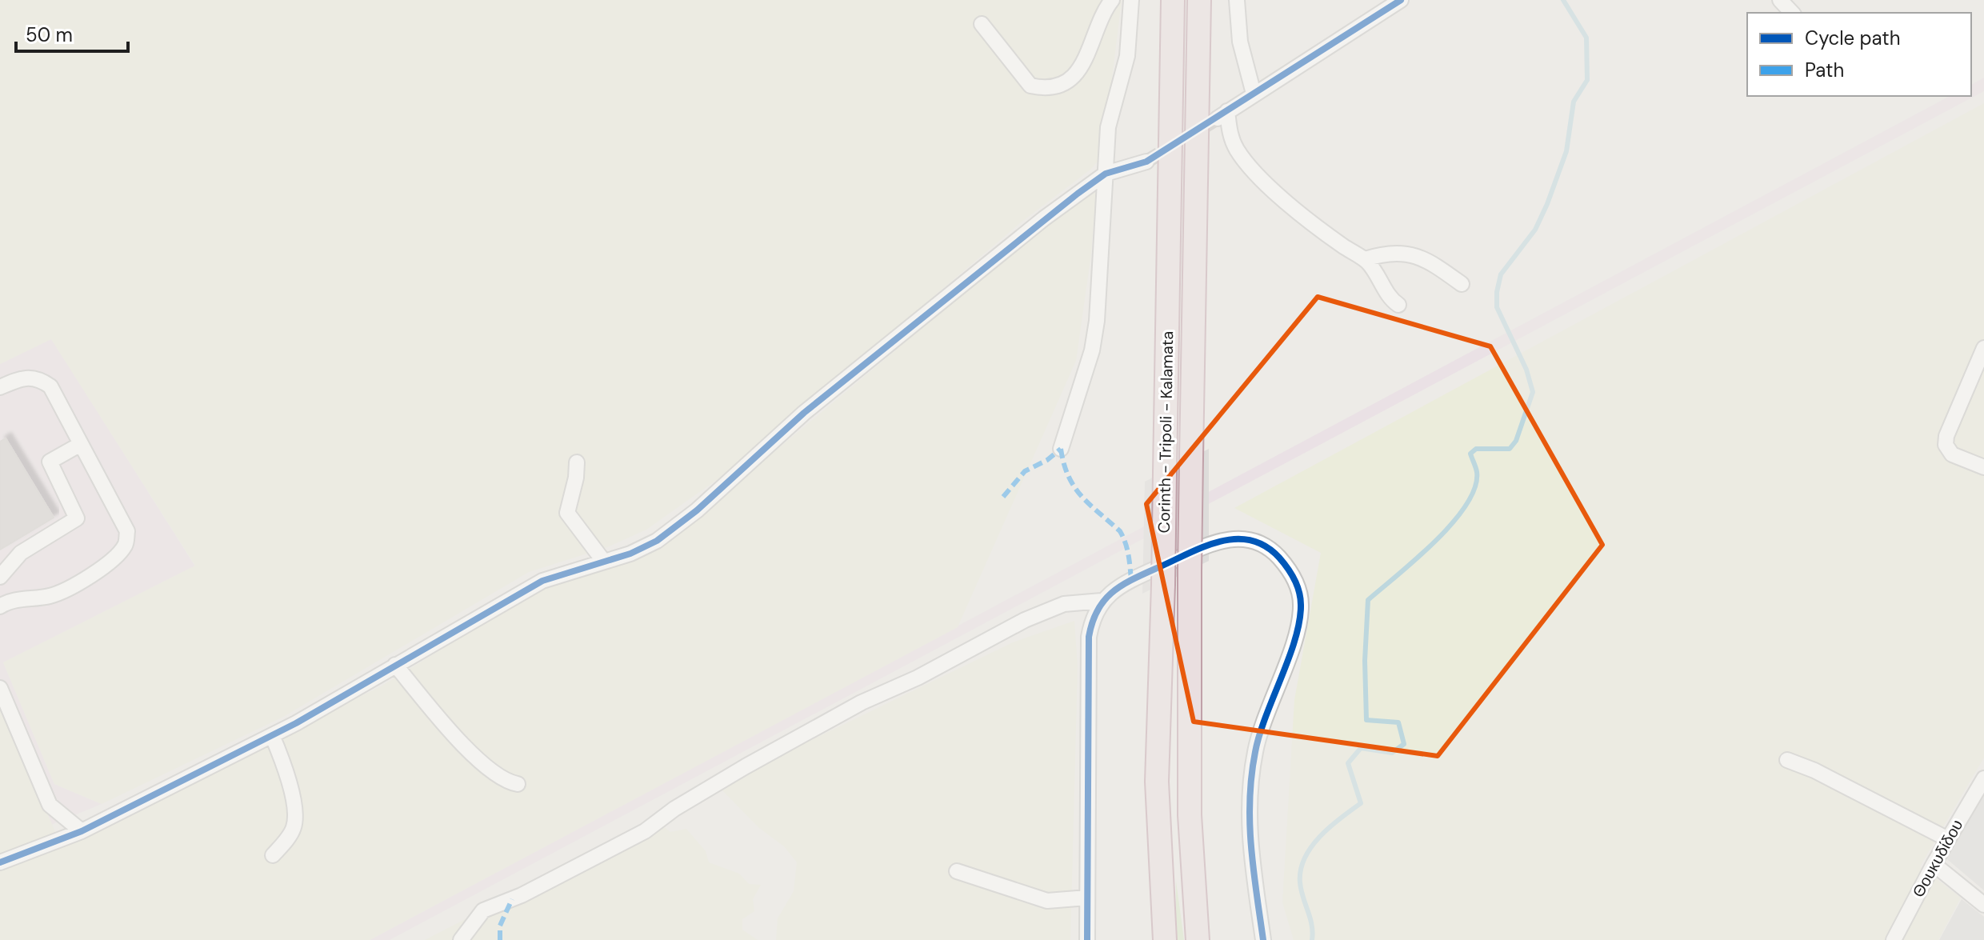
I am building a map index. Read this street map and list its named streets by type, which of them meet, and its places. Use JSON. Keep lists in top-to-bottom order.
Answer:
{
  "streets": {
    "highway": ["Corinth - Tripoli - Kalamata"],
    "street": ["Θουκυδίδου"]
  },
  "legend": ["Cycle path", "Path"],
  "scale_bar": "50 m"
}
